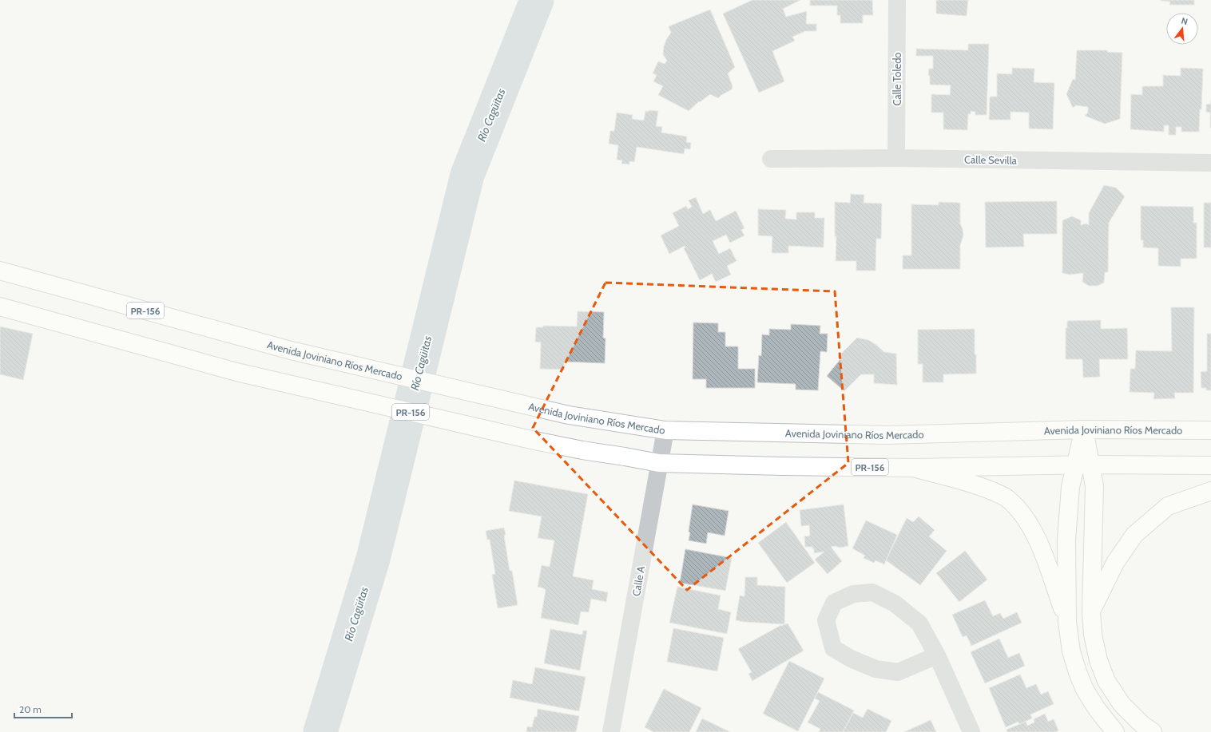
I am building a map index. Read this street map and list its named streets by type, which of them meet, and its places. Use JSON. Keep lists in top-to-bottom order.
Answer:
{
  "streets": {
    "main road": ["PR-156", "Avenida Joviniano Ríos Mercado"],
    "street": ["Calle Toledo", "Calle Sevilla", "Calle A"]
  },
  "crossings": [
    ["Calle Toledo", "Calle Sevilla"],
    ["PR-156", "Calle A"],
    ["Avenida Joviniano Ríos Mercado", "Calle A"]
  ],
  "water": ["Río Cagüitas"],
  "scale_bar": "20 m",
  "north": "top"
}
